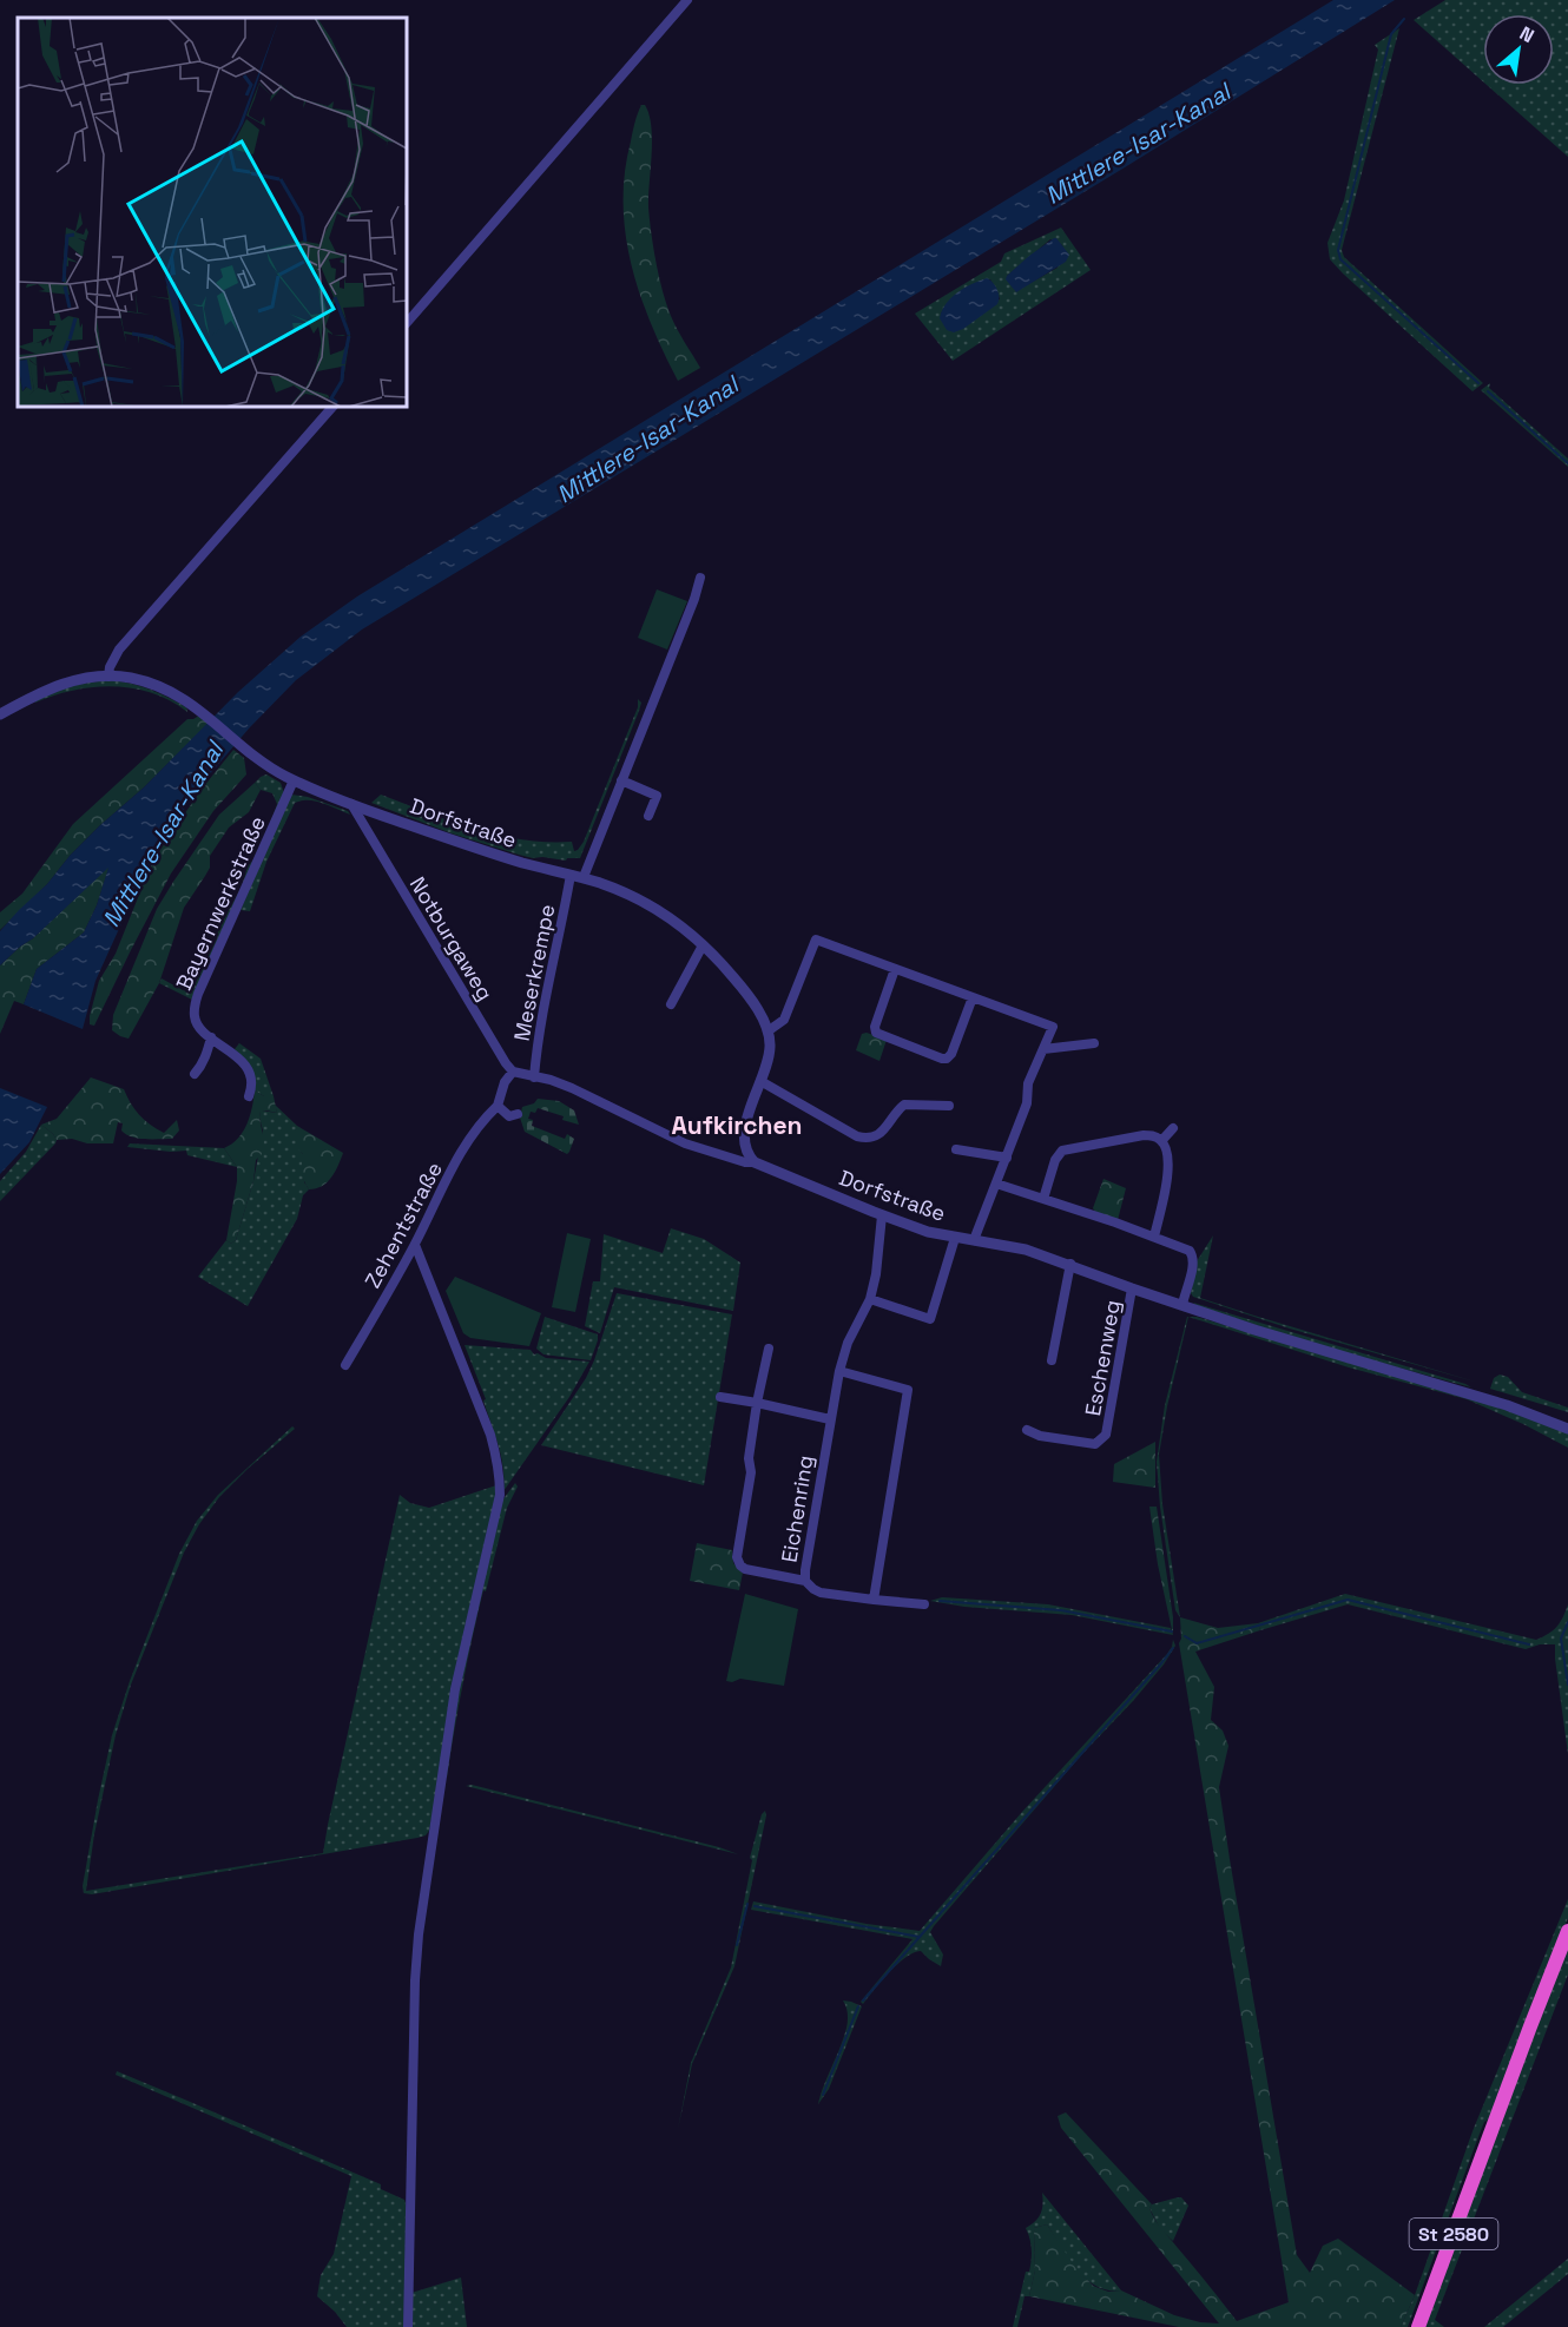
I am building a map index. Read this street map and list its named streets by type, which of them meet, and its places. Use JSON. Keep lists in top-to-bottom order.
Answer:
{
  "streets": {
    "highway": ["St 2580"],
    "street": [
      "Dorfstraße",
      "Bayernwerkstraße",
      "Notburgaweg",
      "Meserkrempe",
      "Zehentstraße",
      "Eschenweg",
      "Eichenring"
    ]
  },
  "crossings": [
    ["Dorfstraße", "Bayernwerkstraße"],
    ["Dorfstraße", "Notburgaweg"],
    ["Dorfstraße", "Meserkrempe"],
    ["Dorfstraße", "Eschenweg"],
    ["Dorfstraße", "Eichenring"]
  ],
  "districts": ["Aufkirchen"],
  "water": ["Mittlere-Isar-Kanal"],
  "north": "top right"
}
